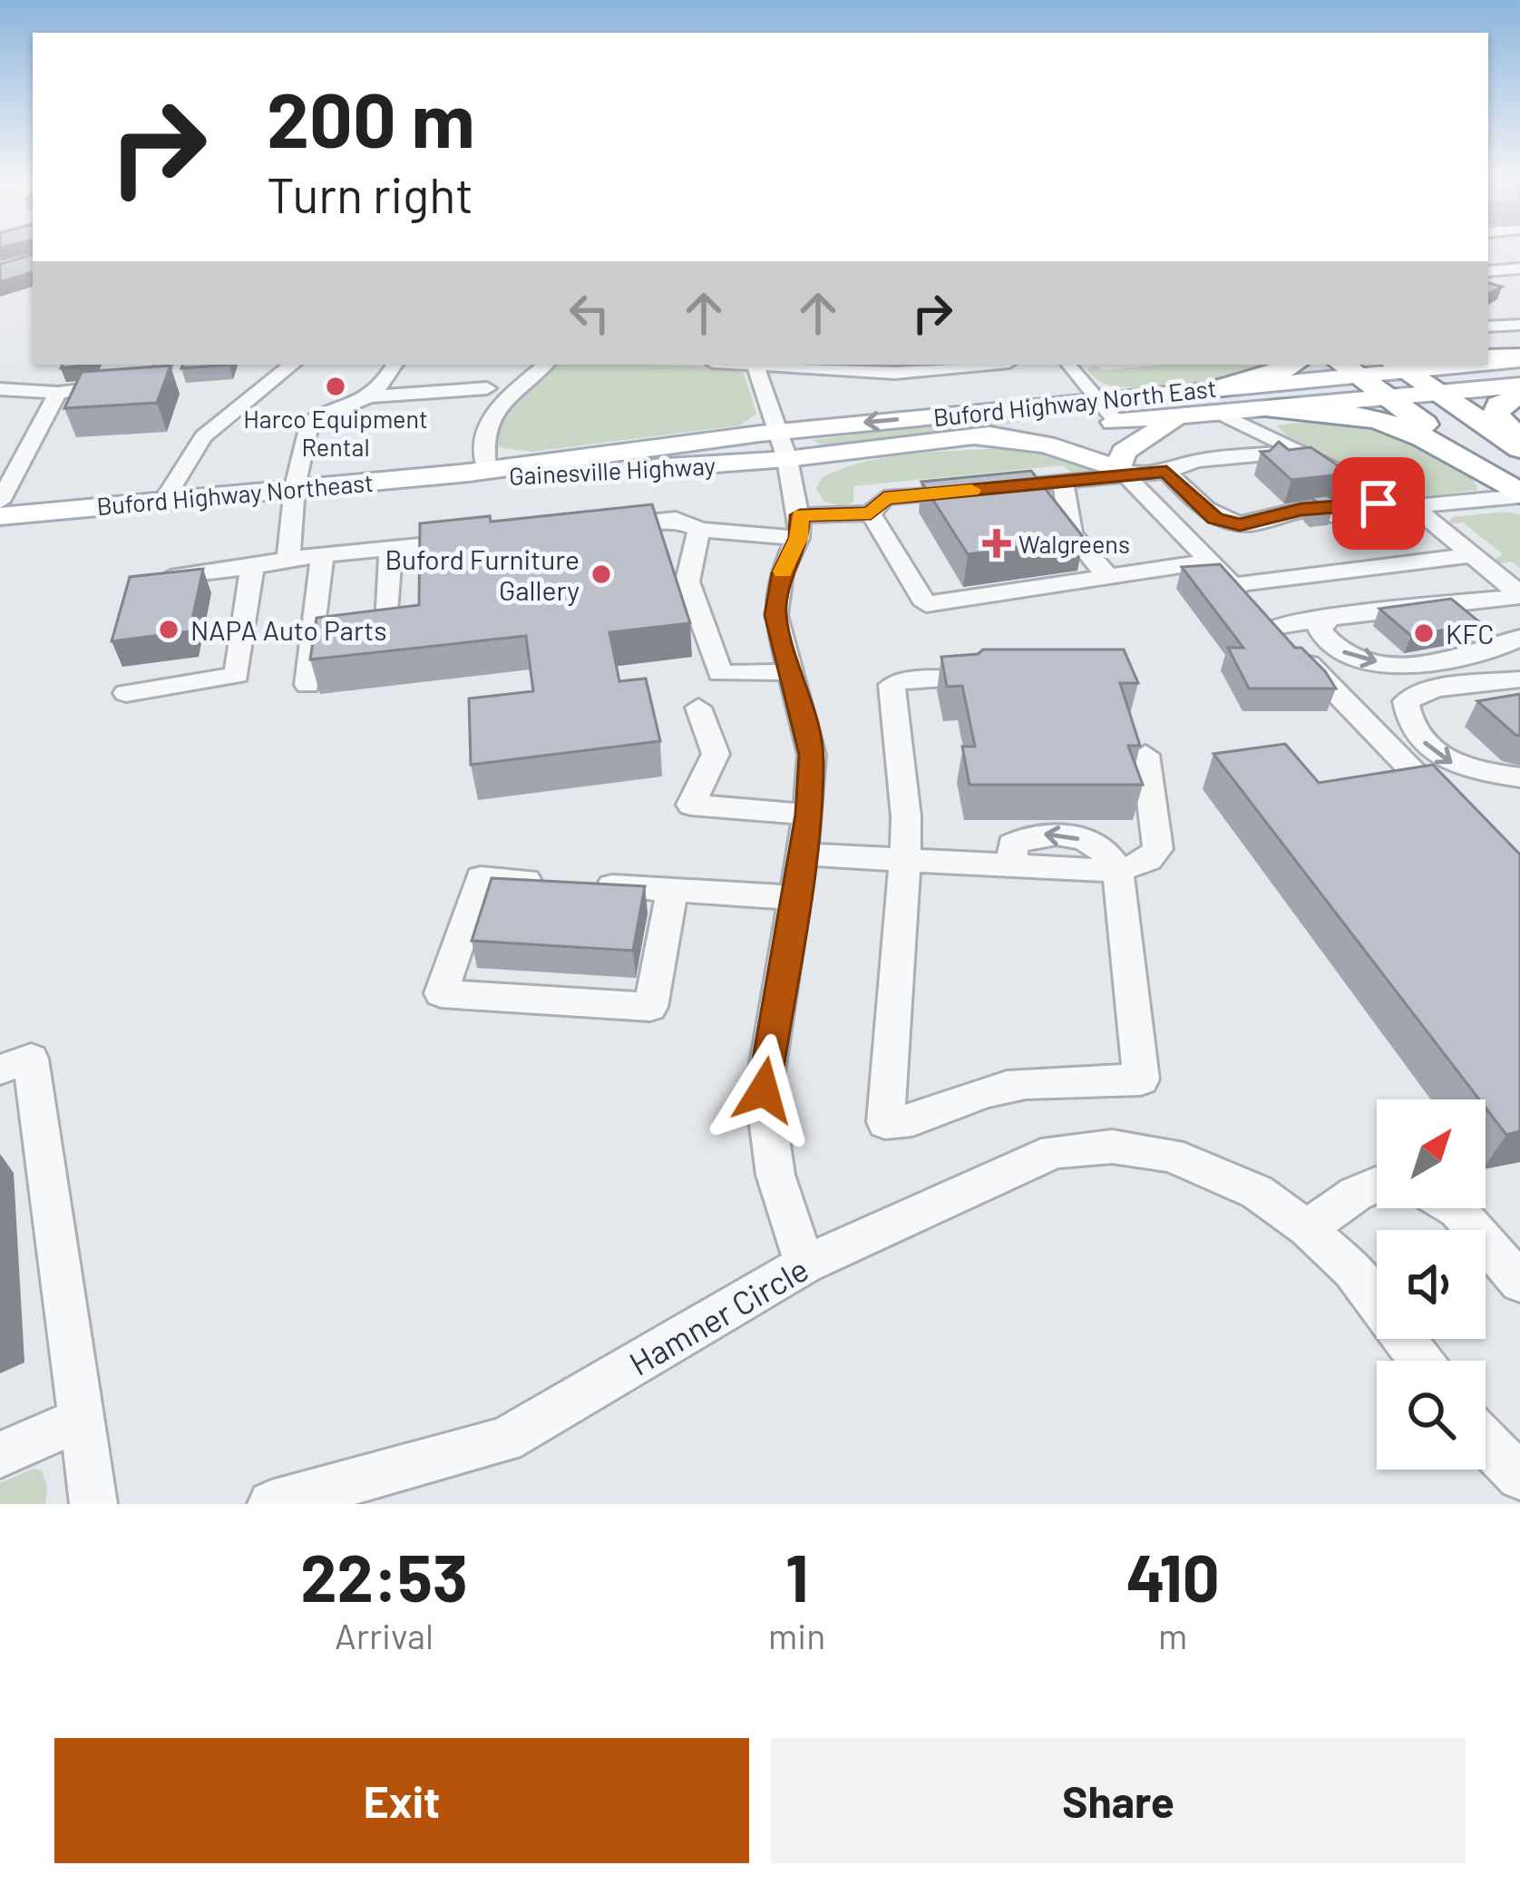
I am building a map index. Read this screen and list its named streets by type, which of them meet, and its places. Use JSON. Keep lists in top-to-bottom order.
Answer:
{
  "streets": {
    "main road": ["Buford Highway North East", "Gainesville Highway", "Buford Highway Northeast"],
    "street": ["Hamner Circle"]
  },
  "crossings": [
    ["Buford Highway North East", "Gainesville Highway"],
    ["Gainesville Highway", "Buford Highway Northeast"]
  ],
  "places": {
    "other": [
      "Harco Equipment Rental",
      "Buford Furniture Gallery",
      "NAPA Auto Parts",
      "KFC"
    ],
    "health": ["Walgreens"]
  },
  "north": "top right",
  "page": {
    "turn": ["200 m", "Turn right"],
    "eta": [
      "22:53",
      "Arrival",
      "1",
      "min",
      "410",
      "m"
    ],
    "buttons": ["Exit", "Share"]
  }
}
